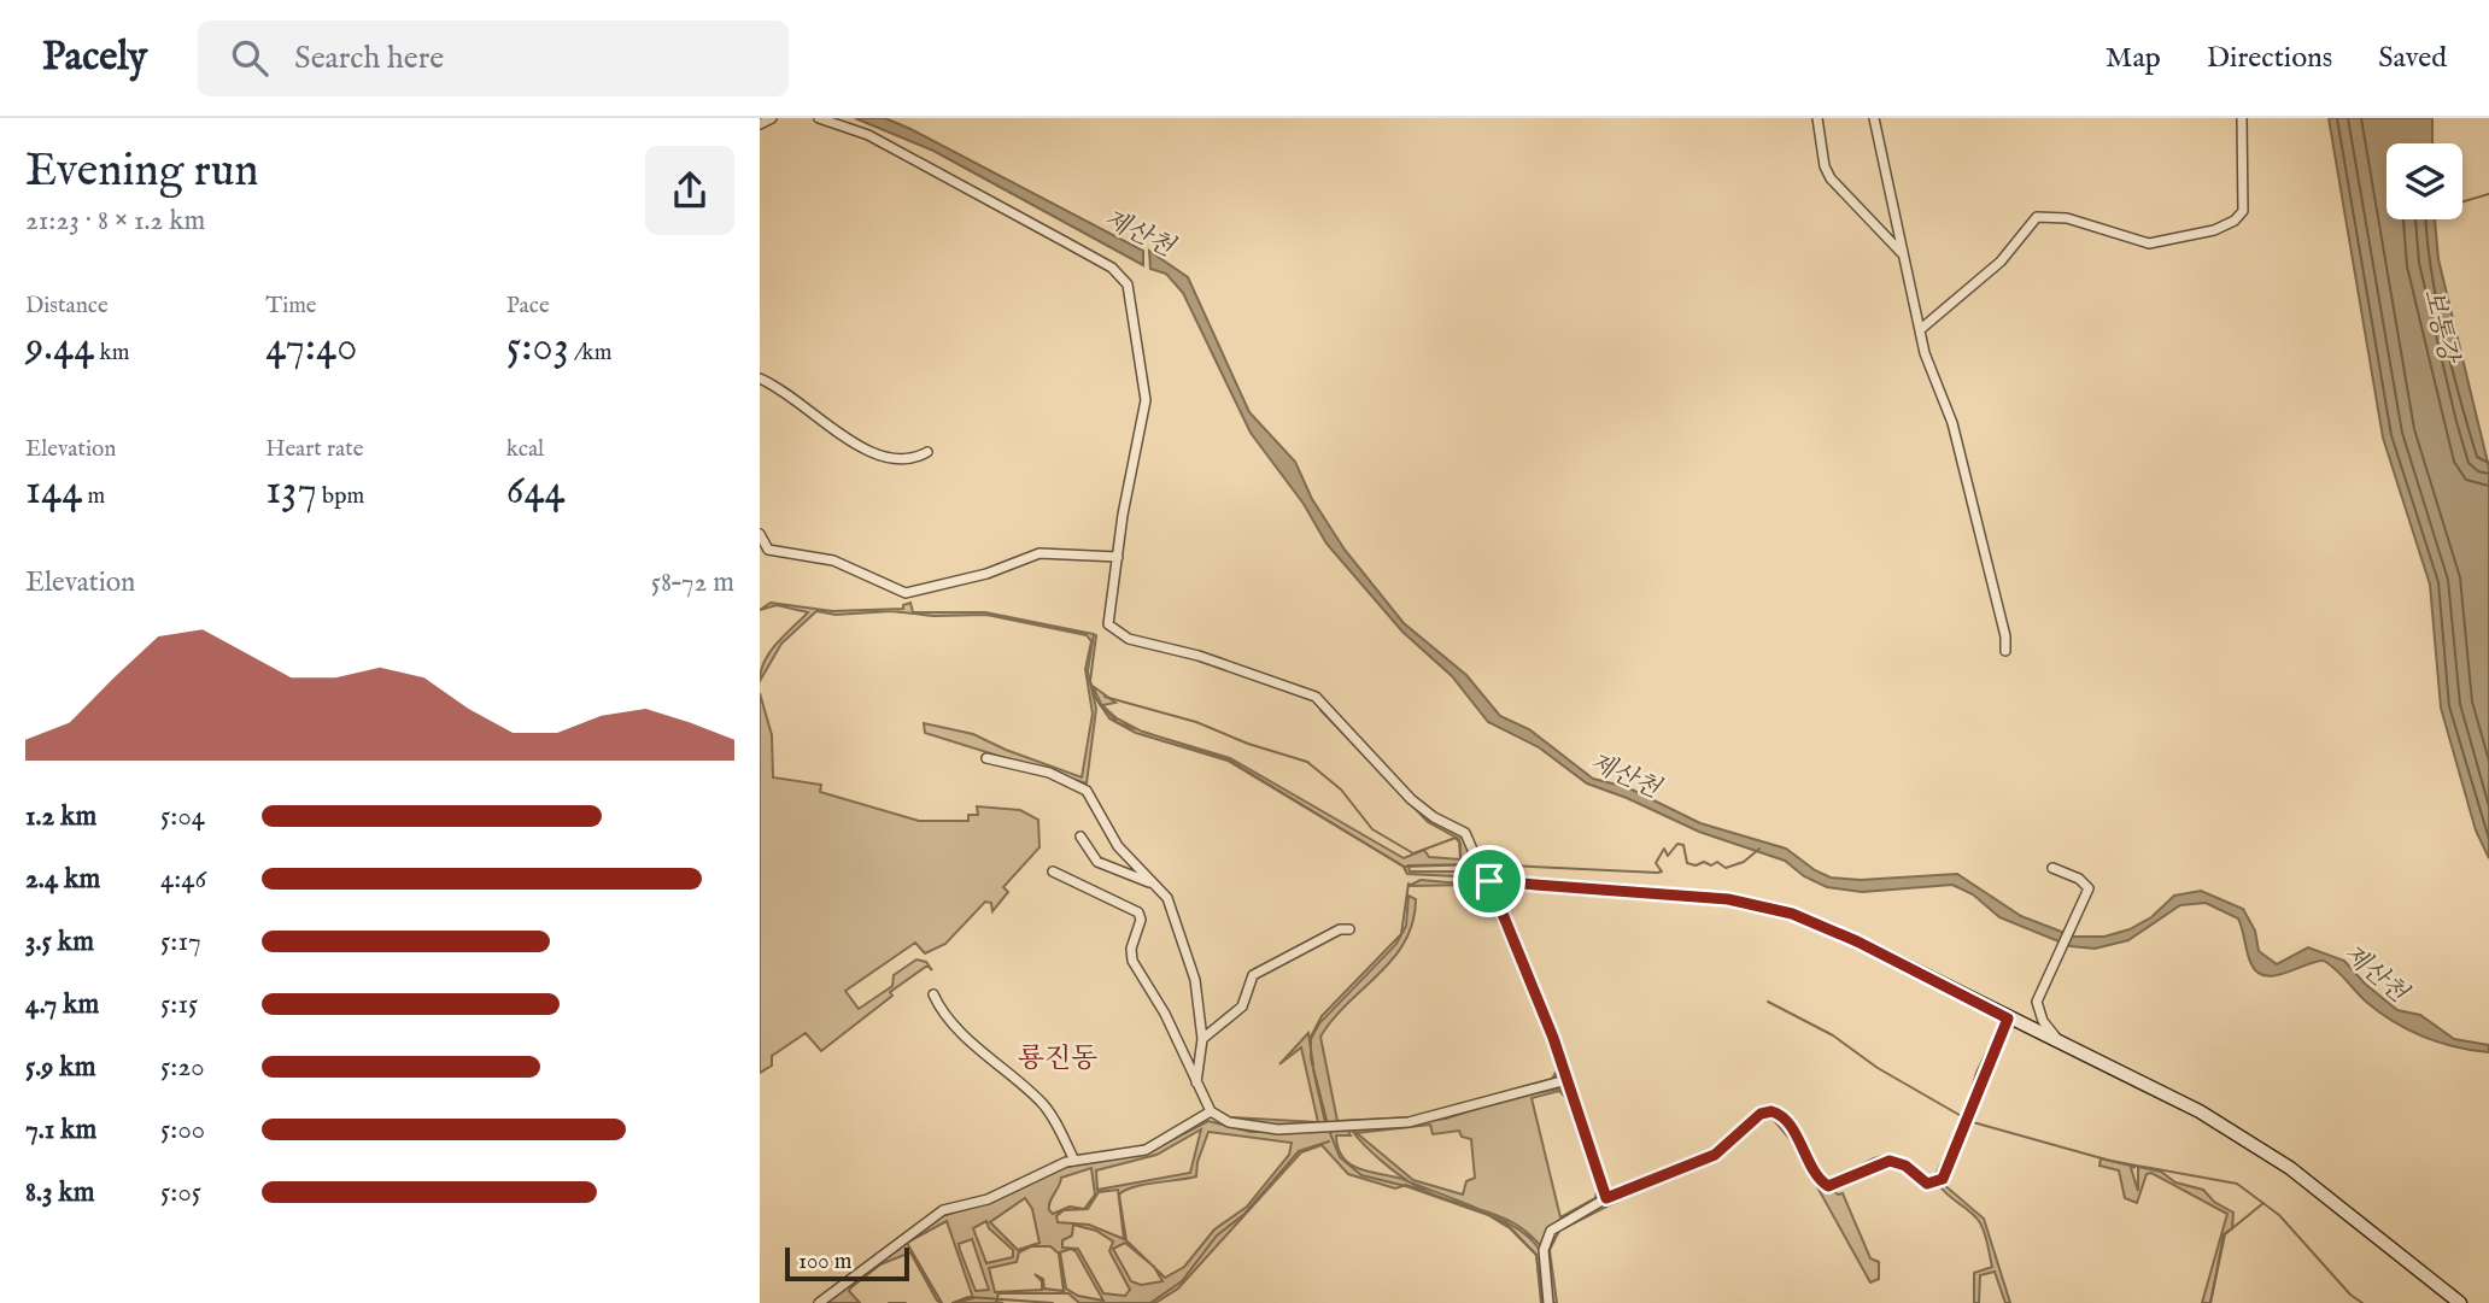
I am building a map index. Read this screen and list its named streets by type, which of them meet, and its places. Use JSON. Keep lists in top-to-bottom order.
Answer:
{
  "districts": ["룡진동"],
  "water": ["제산천", "보통강"],
  "scale_bar": "100 m",
  "page": {
    "header": "Pacely",
    "search": "Search here",
    "nav": ["Map", "Directions", "Saved"],
    "heading": ["Evening run", "21:23 · 8 × 1.2 km"],
    "stats": [
      ["Distance", "9.44 km"],
      ["Time", "47:40"],
      ["Pace", "5:03 /km"],
      ["Elevation", "144 m"],
      ["Heart rate", "137 bpm"],
      ["kcal", "644"]
    ],
    "chart": ["Elevation", "58–72 m"],
    "list": [
      {
        "name": "1.2 km",
        "note": "5:04"
      },
      {
        "name": "2.4 km",
        "note": "4:46"
      },
      {
        "name": "3.5 km",
        "note": "5:17"
      },
      {
        "name": "4.7 km",
        "note": "5:15"
      },
      {
        "name": "5.9 km",
        "note": "5:20"
      },
      {
        "name": "7.1 km",
        "note": "5:00"
      },
      {
        "name": "8.3 km",
        "note": "5:05"
      }
    ],
    "scale": "100 m"
  }
}
